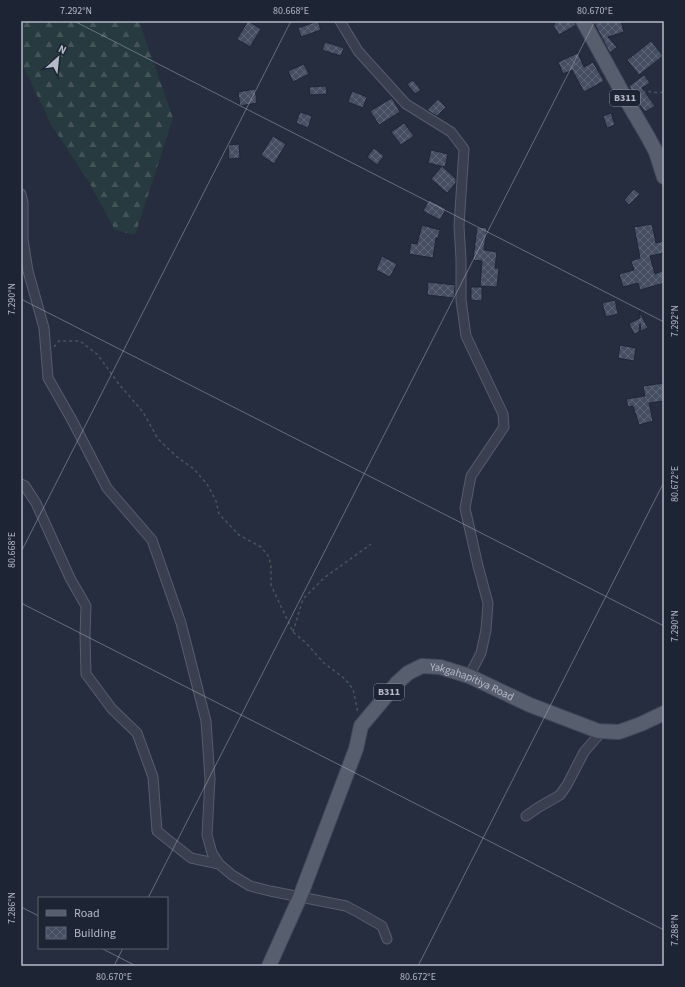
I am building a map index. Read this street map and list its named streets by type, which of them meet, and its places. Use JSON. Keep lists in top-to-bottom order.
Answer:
{
  "streets": {
    "main road": ["B311", "Yakgahapitiya Road"]
  },
  "legend": ["Road", "Building"],
  "north": "top right",
  "coordinates": [
    "7.292°N",
    "80.668°E",
    "80.670°E",
    "7.290°N",
    "80.672°E",
    "7.286°N",
    "7.288°N"
  ]
}
